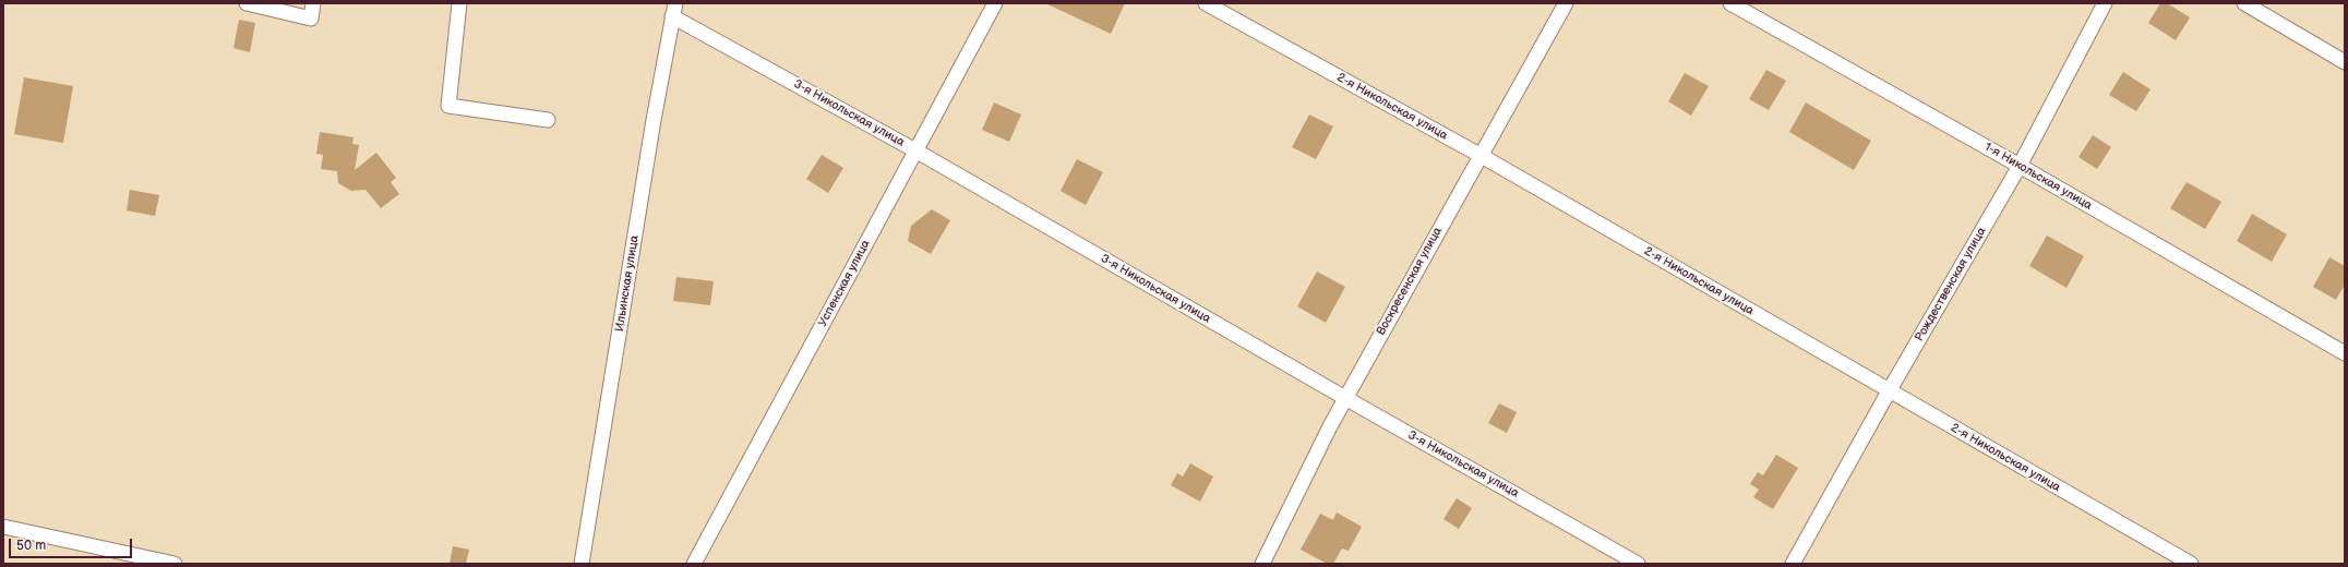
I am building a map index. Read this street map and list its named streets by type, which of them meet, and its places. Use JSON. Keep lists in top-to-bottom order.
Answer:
{
  "streets": {
    "street": [
      "2-я Никольская улица",
      "3-я Никольская улица",
      "1-я Никольская улица",
      "Воскресенская улица",
      "Ильинская улица",
      "Успенская улица",
      "Рождественская улица"
    ]
  },
  "crossings": [
    ["2-я Никольская улица", "Воскресенская улица"],
    ["2-я Никольская улица", "Рождественская улица"],
    ["3-я Никольская улица", "Воскресенская улица"],
    ["3-я Никольская улица", "Ильинская улица"],
    ["3-я Никольская улица", "Успенская улица"],
    ["1-я Никольская улица", "Рождественская улица"]
  ],
  "scale_bar": "50 m"
}
